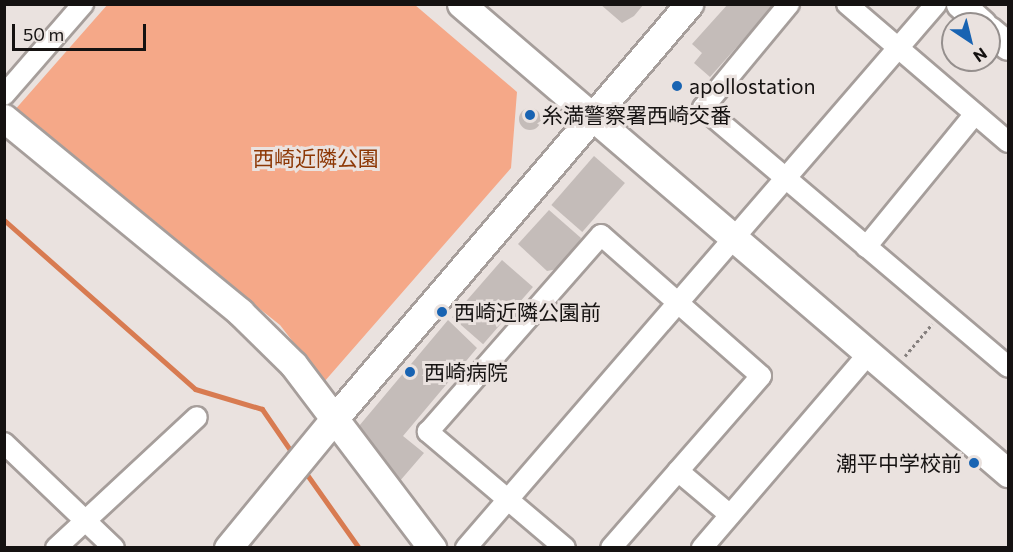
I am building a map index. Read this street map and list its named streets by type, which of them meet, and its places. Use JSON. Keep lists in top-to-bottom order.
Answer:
{
  "parks": ["西崎近隣公園"],
  "places": [
    "apollostation",
    "糸満警察署西崎交番",
    "西崎近隣公園前",
    "西崎病院",
    "潮平中学校前"
  ],
  "scale_bar": "50 m",
  "north": "bottom right"
}
